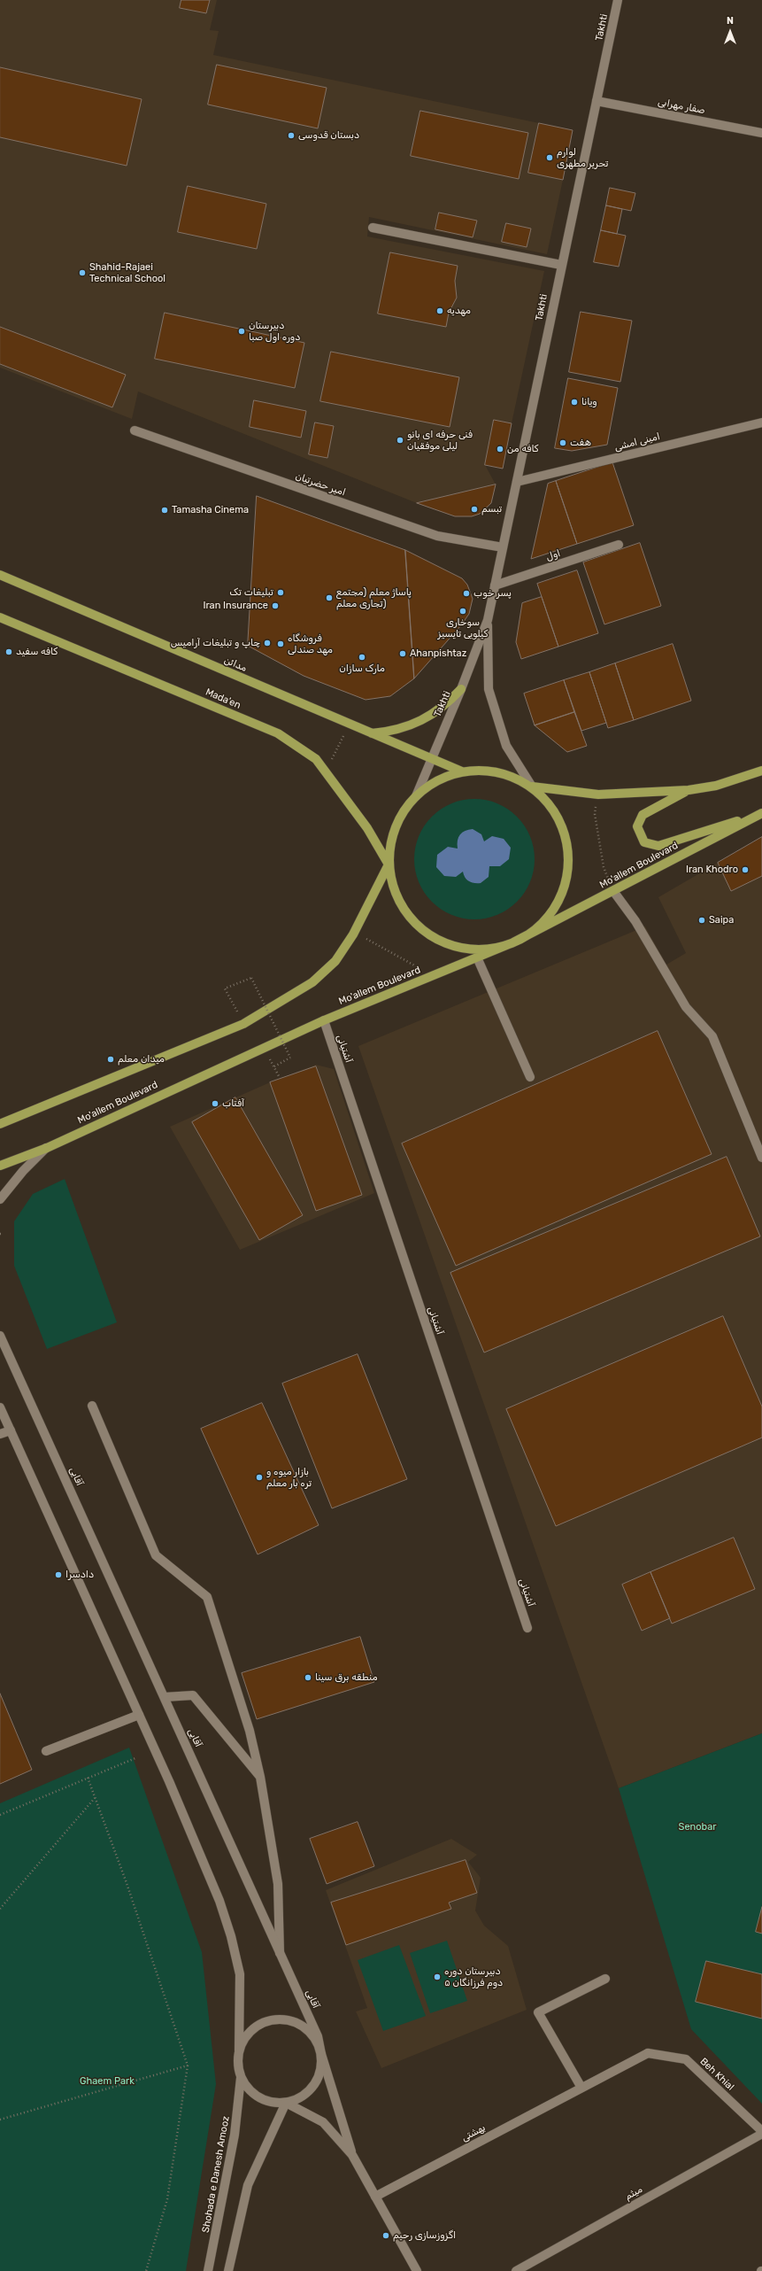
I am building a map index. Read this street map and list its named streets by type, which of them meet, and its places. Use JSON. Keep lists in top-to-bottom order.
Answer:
{
  "streets": {
    "main road": [
      "Takhti",
      "صفار مهرابی",
      "امینی امشی",
      "امیر حضرتیان",
      "اول",
      "مدائن",
      "Mada'en",
      "Mo'allem Boulevard",
      "آشتیانی",
      "آقایی",
      "Beh Khial",
      "بهشتی",
      "Shohada e Danesh Amooz",
      "میثم"
    ]
  },
  "crossings": [
    ["Takhti", "صفار مهرابی"],
    ["Takhti", "امینی امشی"],
    ["Takhti", "امیر حضرتیان"],
    ["Takhti", "اول"],
    ["Takhti", "مدائن"],
    ["Mo'allem Boulevard", "آشتیانی"],
    ["آقایی", "بهشتی"],
    ["آقایی", "Shohada e Danesh Amooz"],
    ["Beh Khial", "بهشتی"],
    ["Beh Khial", "میثم"]
  ],
  "parks": ["Senobar", "Ghaem Park"],
  "places": [
    "دبستان قدوسی",
    "لوارم تحریر مطهری",
    "Shahid-Rajaei Technical School",
    "مهدیه",
    "دبیرستان دوره اول صبا",
    "ویانا",
    "فنی حرفه ای بانو لیلی موفقیان",
    "هفت",
    "کافه من",
    "تبسم",
    "Tamasha Cinema",
    "تبلیغات تک",
    "پسر خوب",
    "پاساژ معلم (مجتمع تجاری معلم)",
    "Iran Insurance",
    "سوخاری کیلویی تایسیز",
    "چاپ و تبلیغات آرامیس",
    "فروشگاه مهد صندلی",
    "کافه سفید",
    "Ahanpishtaz",
    "مارک سازان",
    "Iran Khodro",
    "Saipa",
    "میدان معلم",
    "آفتاب",
    "بازار میوه و تره بار معلم",
    "دادسرا",
    "منطقه برق سینا",
    "دبیرستان دوره دوم فرزانگان ۵",
    "اگزوزسازی رحیم"
  ],
  "north": "top"
}
